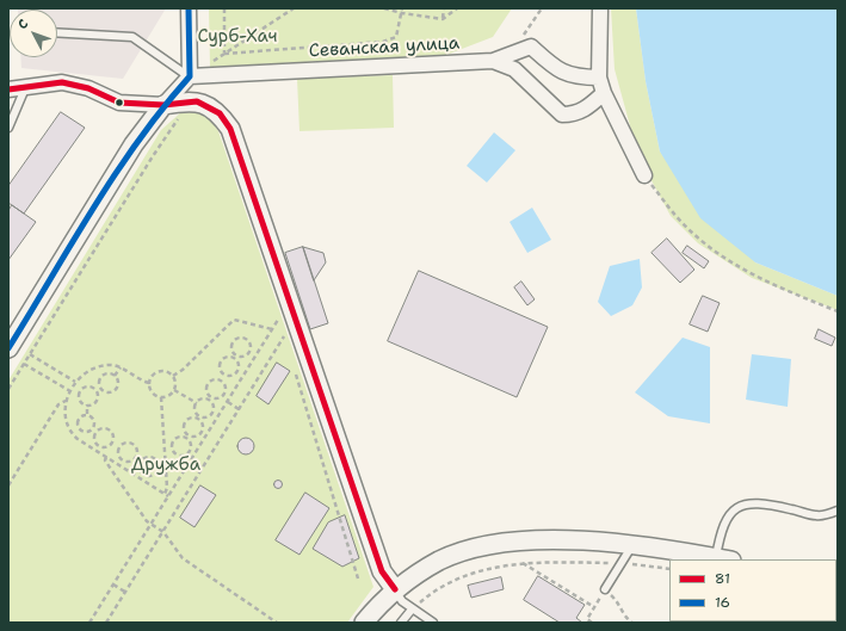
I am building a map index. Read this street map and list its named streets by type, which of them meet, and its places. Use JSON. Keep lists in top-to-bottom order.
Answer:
{
  "streets": {
    "street": ["Севанская улица"]
  },
  "parks": ["Сурб-Хач", "Дружба"],
  "lines": ["transit line 16", "transit line 81"],
  "legend": ["81", "16"],
  "north": "top left"
}
